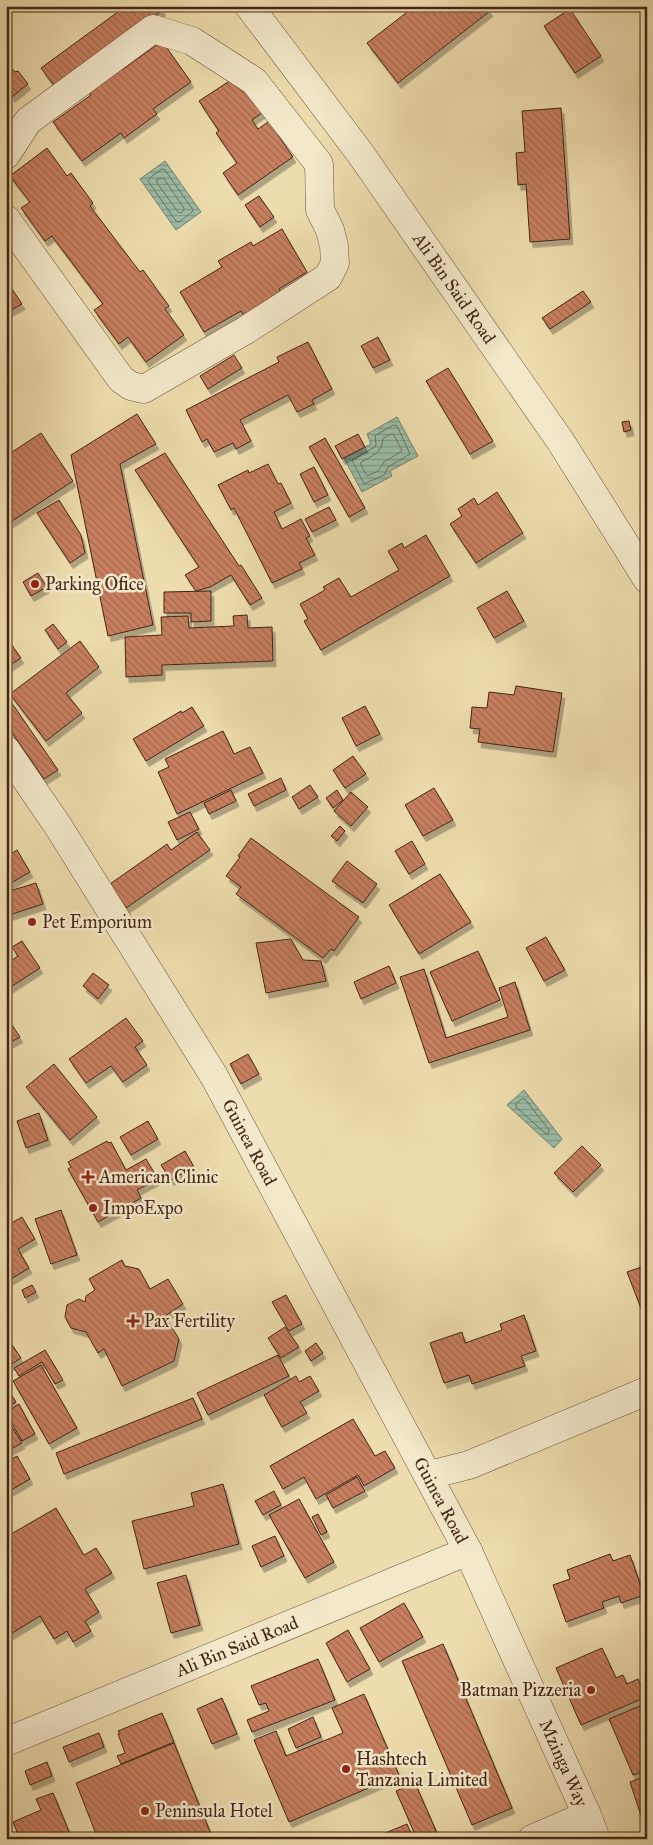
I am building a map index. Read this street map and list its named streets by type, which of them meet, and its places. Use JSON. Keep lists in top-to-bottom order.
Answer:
{
  "streets": {
    "street": ["Ali Bin Said Road", "Guinea Road", "Mzinga Way"]
  },
  "crossings": [
    ["Ali Bin Said Road", "Guinea Road"],
    ["Ali Bin Said Road", "Mzinga Way"],
    ["Guinea Road", "Mzinga Way"]
  ],
  "places": {
    "other": [
      "Parking Ofice",
      "Pet Emporium",
      "ImpoExpo",
      "Batman Pizzeria",
      "Hashtech Tanzania Limited",
      "Peninsula Hotel"
    ],
    "health": ["American Clinic", "Pax Fertility"]
  }
}
